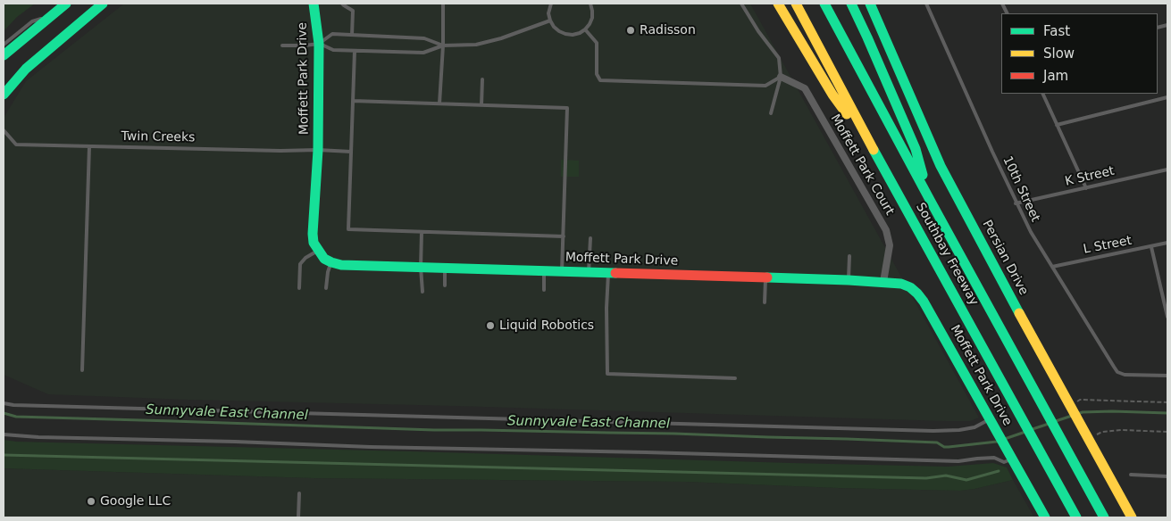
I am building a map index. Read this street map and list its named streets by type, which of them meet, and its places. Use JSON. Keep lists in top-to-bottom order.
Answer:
{
  "streets": {
    "main road": ["Moffett Park Drive", "Southbay Freeway", "Persian Drive"],
    "street": ["Moffett Park Court"],
    "lane": [
      "Twin Creeks",
      "K Street",
      "10th Street",
      "L Street"
    ]
  },
  "crossings": [
    ["Moffett Park Drive", "Twin Creeks"],
    ["Moffett Park Drive", "Moffett Park Court"],
    ["K Street", "10th Street"],
    ["10th Street", "L Street"]
  ],
  "water": ["Sunnyvale East Channel"],
  "places": ["Radisson", "Liquid Robotics", "Google LLC"],
  "legend": ["Fast", "Slow", "Jam"]
}
